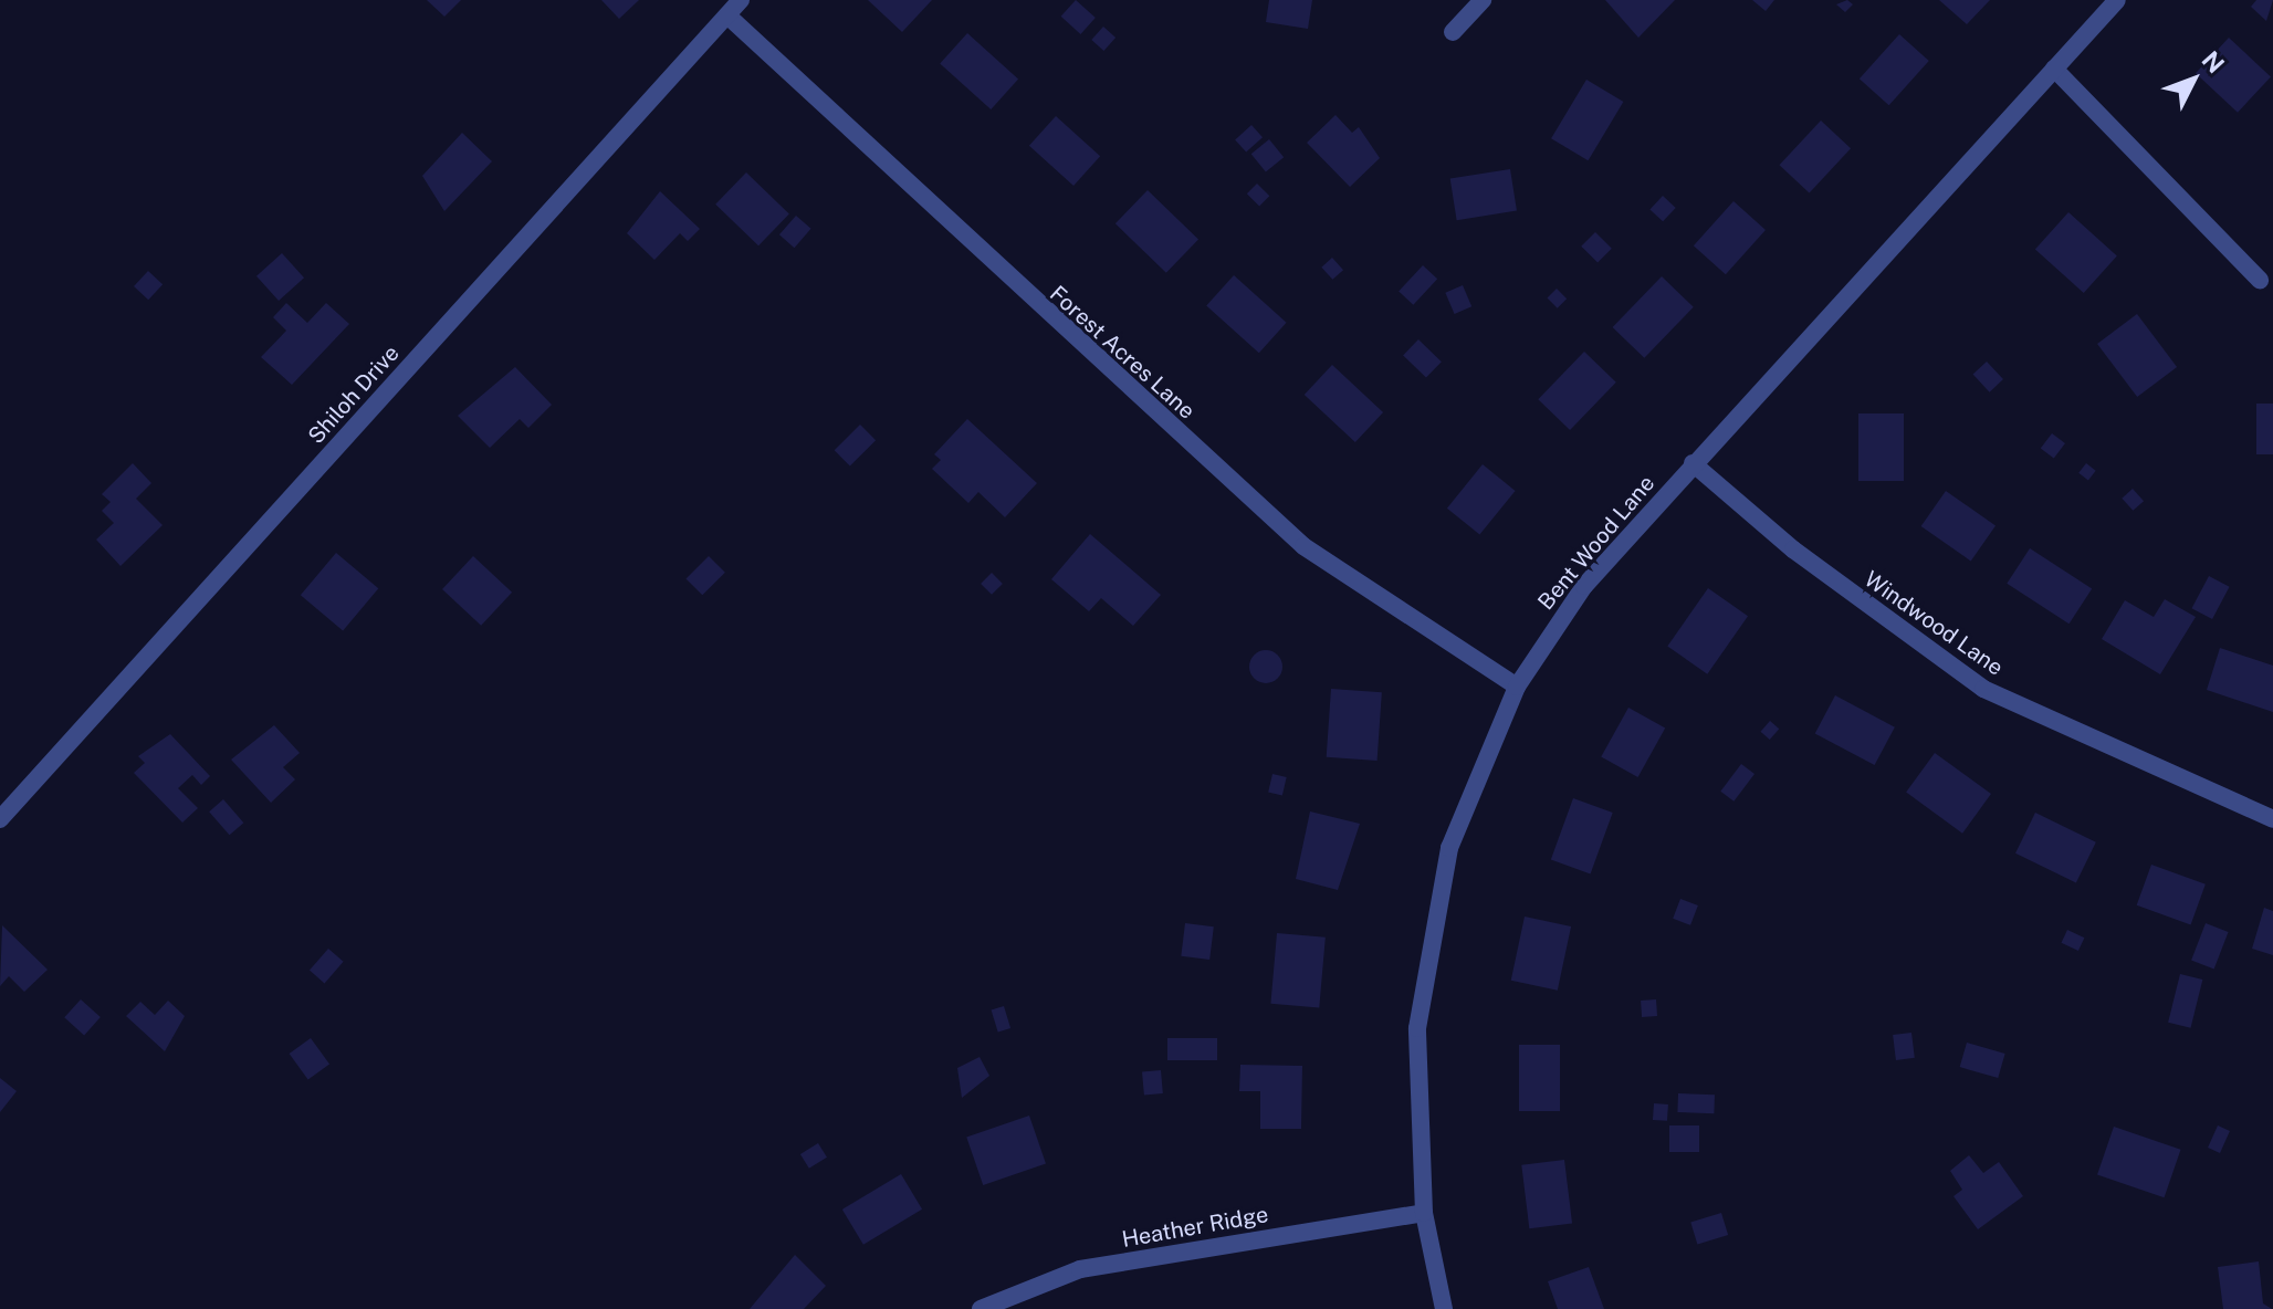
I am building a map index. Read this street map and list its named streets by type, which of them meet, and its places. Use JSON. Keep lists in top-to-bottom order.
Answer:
{
  "streets": {
    "street": [
      "Forest Acres Lane",
      "Shiloh Drive",
      "Bent Wood Lane",
      "Windwood Lane",
      "Heather Ridge"
    ]
  },
  "crossings": [
    ["Forest Acres Lane", "Shiloh Drive"],
    ["Forest Acres Lane", "Bent Wood Lane"],
    ["Bent Wood Lane", "Windwood Lane"],
    ["Bent Wood Lane", "Heather Ridge"]
  ],
  "north": "top right"
}
